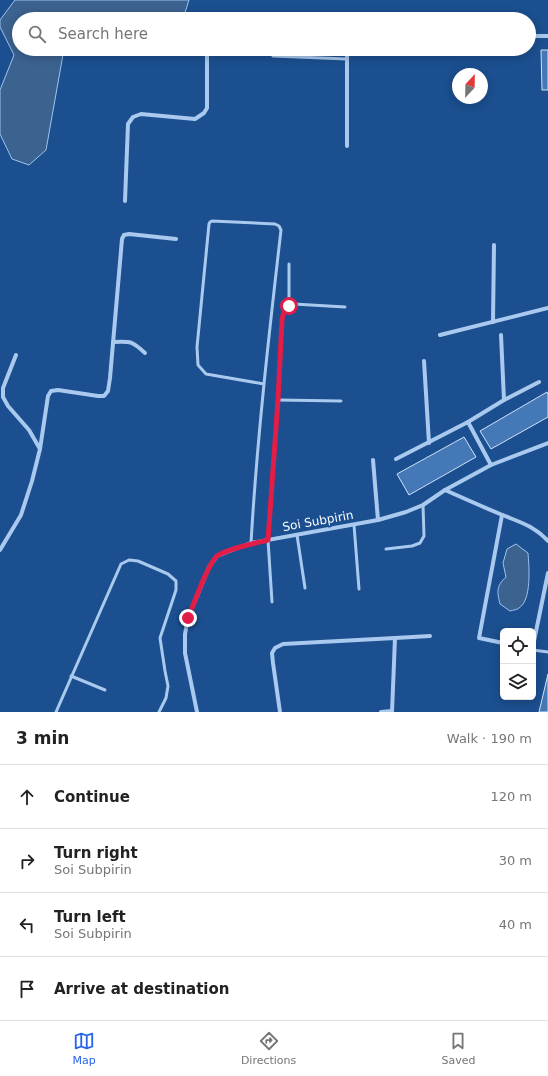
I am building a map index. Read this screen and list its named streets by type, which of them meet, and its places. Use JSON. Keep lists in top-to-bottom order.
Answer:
{
  "streets": {
    "street": ["Soi Subpirin"]
  },
  "north": "top",
  "page": {
    "search": "Search here",
    "heading": ["3 min", "Walk · 190 m"],
    "list": [
      ["Continue", "120 m"],
      ["Turn right", "Soi Subpirin", "30 m"],
      ["Turn left", "Soi Subpirin", "40 m"],
      "Arrive at destination"
    ],
    "nav": ["Map", "Directions", "Saved"]
  }
}
